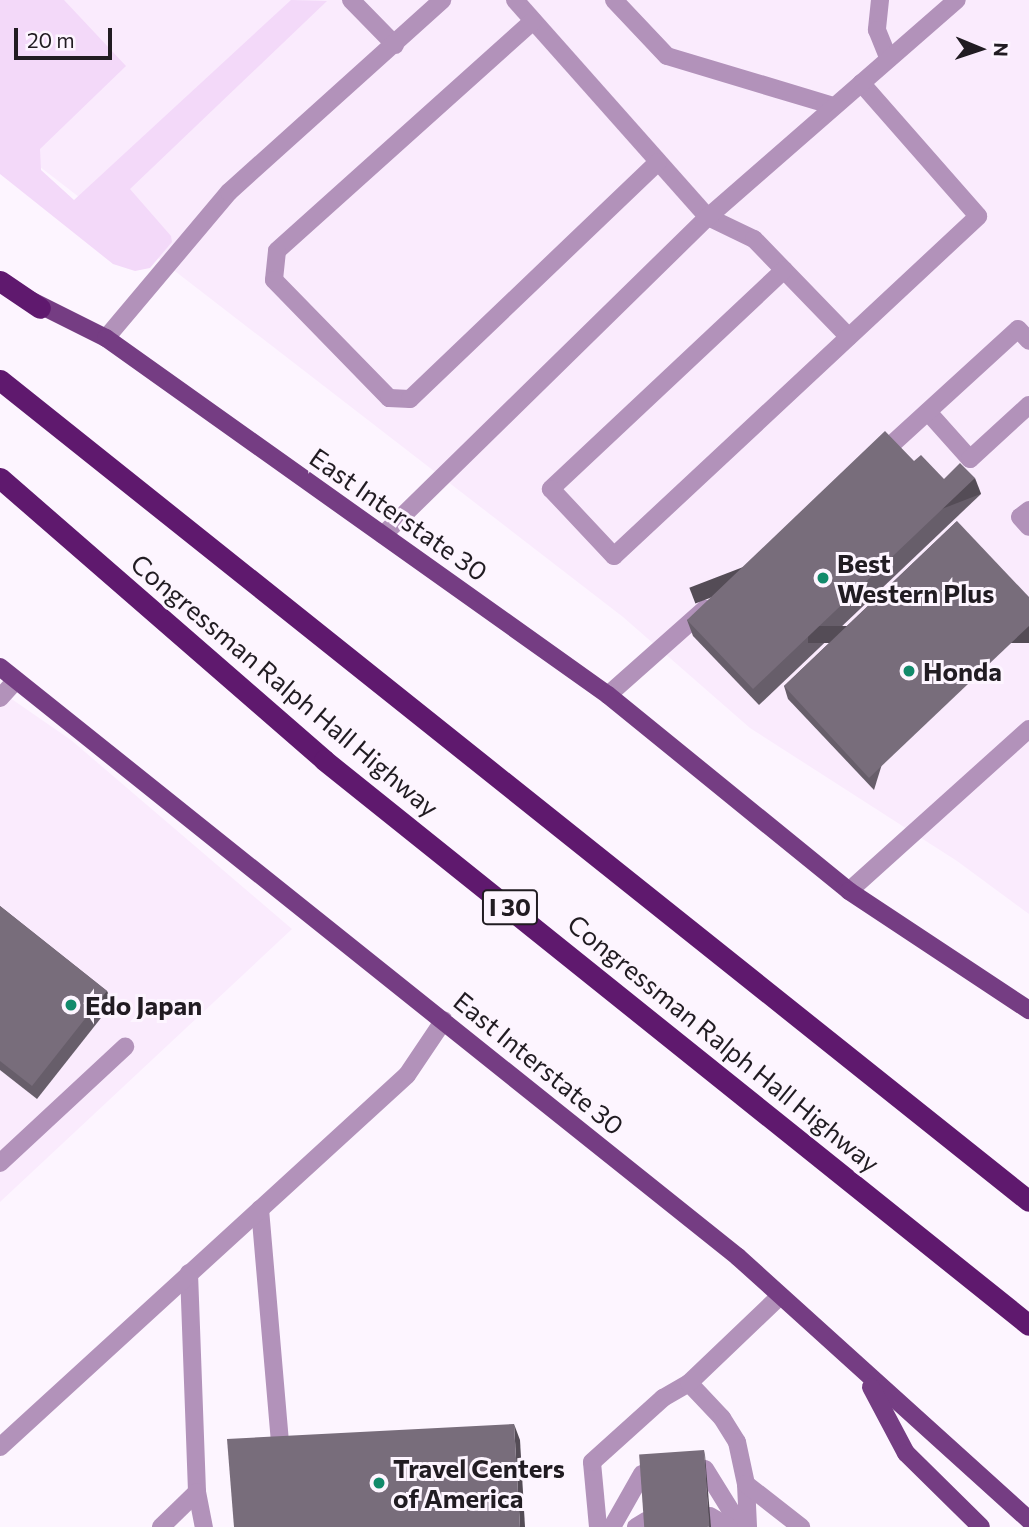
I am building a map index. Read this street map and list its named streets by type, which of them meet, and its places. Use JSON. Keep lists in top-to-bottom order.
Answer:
{
  "streets": {
    "highway": ["Congressman Ralph Hall Highway", "I 30"],
    "main road": ["East Interstate 30"]
  },
  "places": [
    "Best Western Plus",
    "Honda",
    "Edo Japan",
    "Travel Centers of America"
  ],
  "scale_bar": "20 m",
  "north": "right"
}
